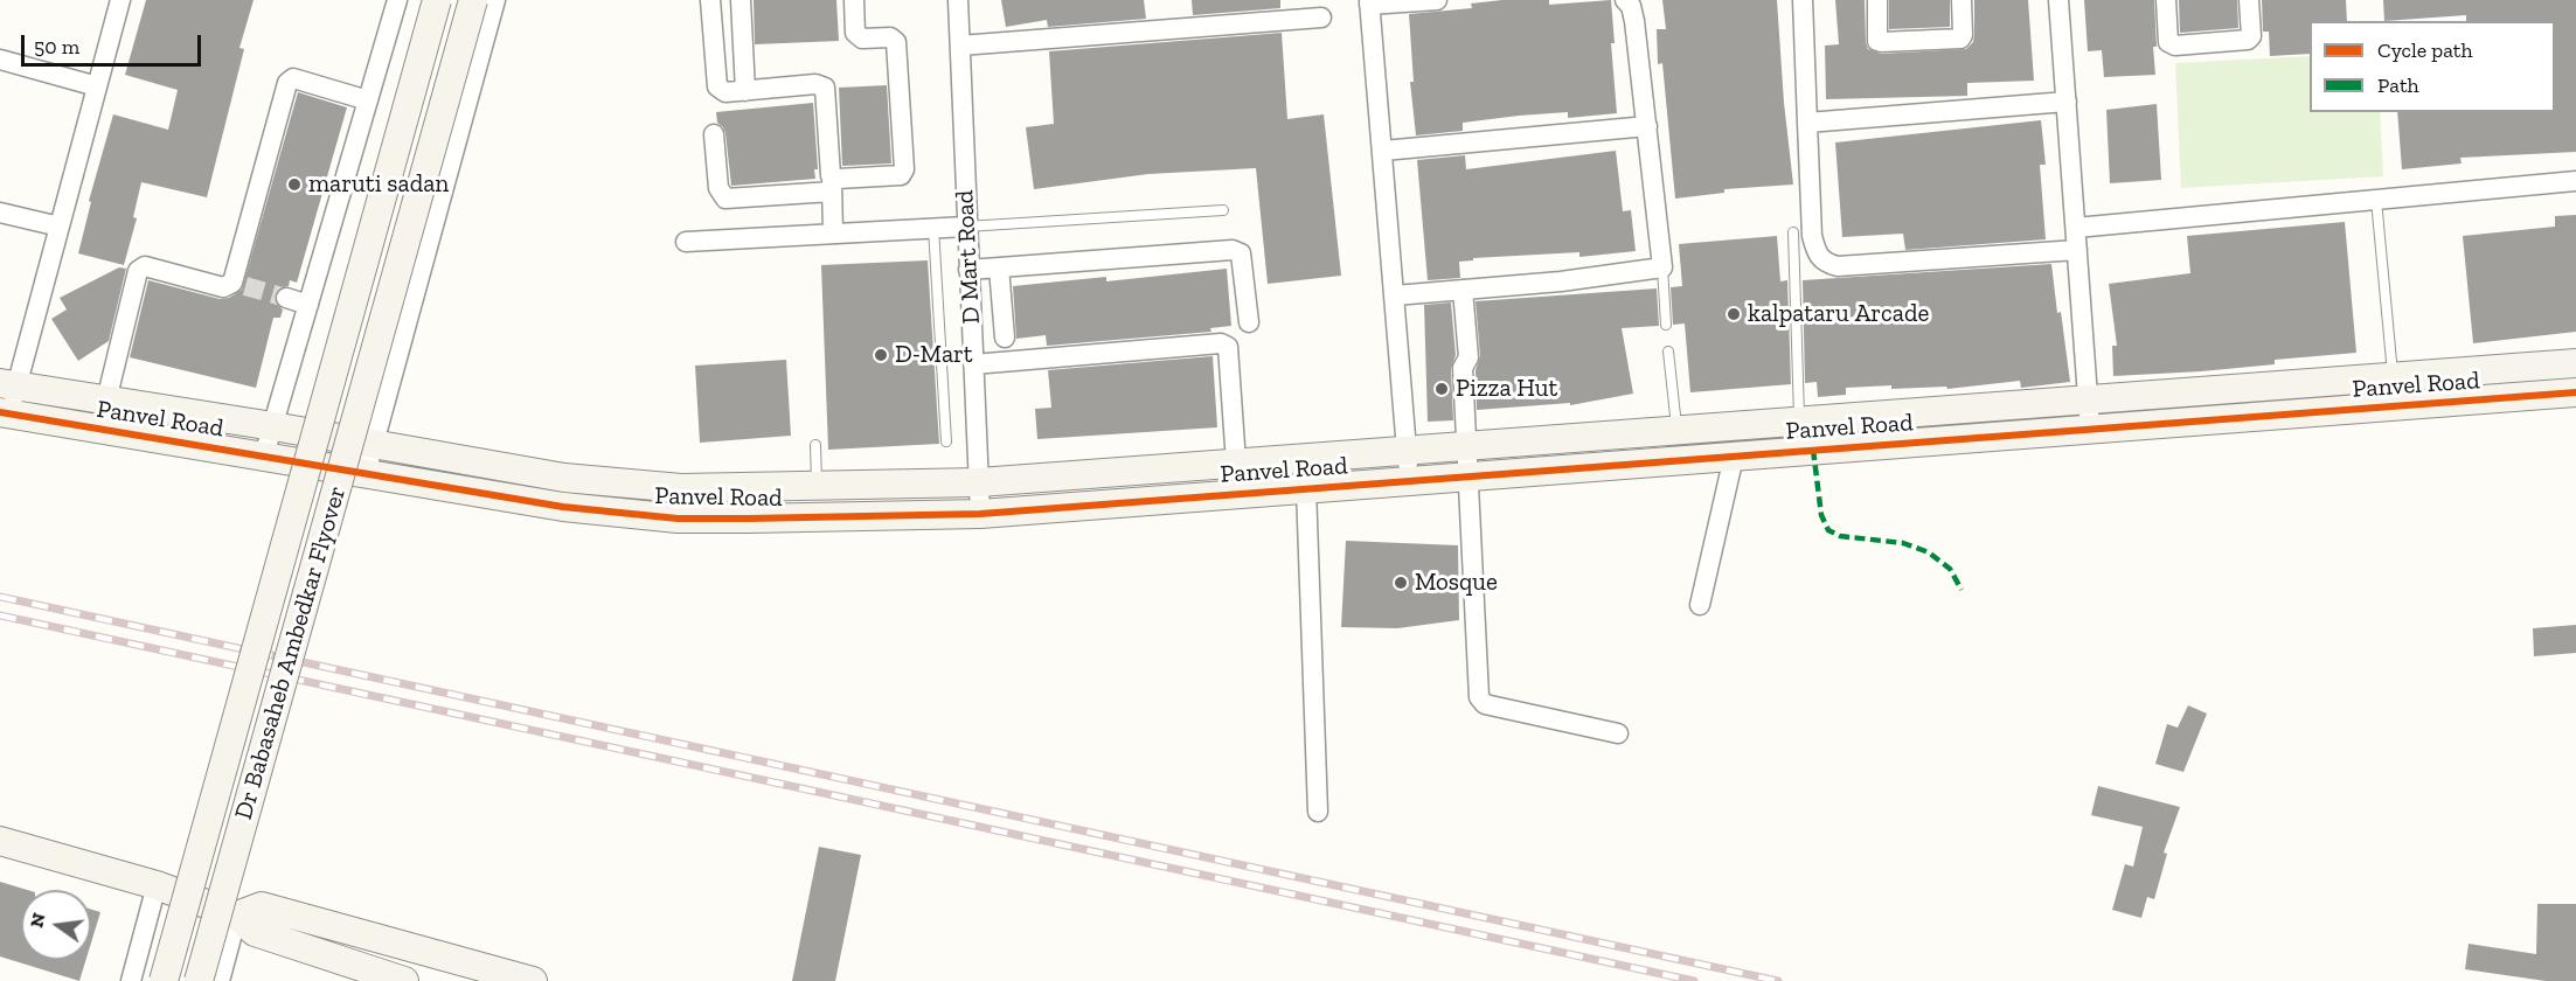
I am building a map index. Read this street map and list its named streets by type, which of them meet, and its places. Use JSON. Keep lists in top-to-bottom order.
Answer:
{
  "streets": {
    "street": ["D Mart Road", "Panvel Road", "Dr Babasaheb Ambedkar Flyover"]
  },
  "crossings": [
    ["D Mart Road", "Panvel Road"]
  ],
  "places": [
    "maruti sadan",
    "kalpataru Arcade",
    "D-Mart",
    "Pizza Hut",
    "Mosque"
  ],
  "legend": ["Cycle path", "Path"],
  "scale_bar": "50 m",
  "north": "left"
}
